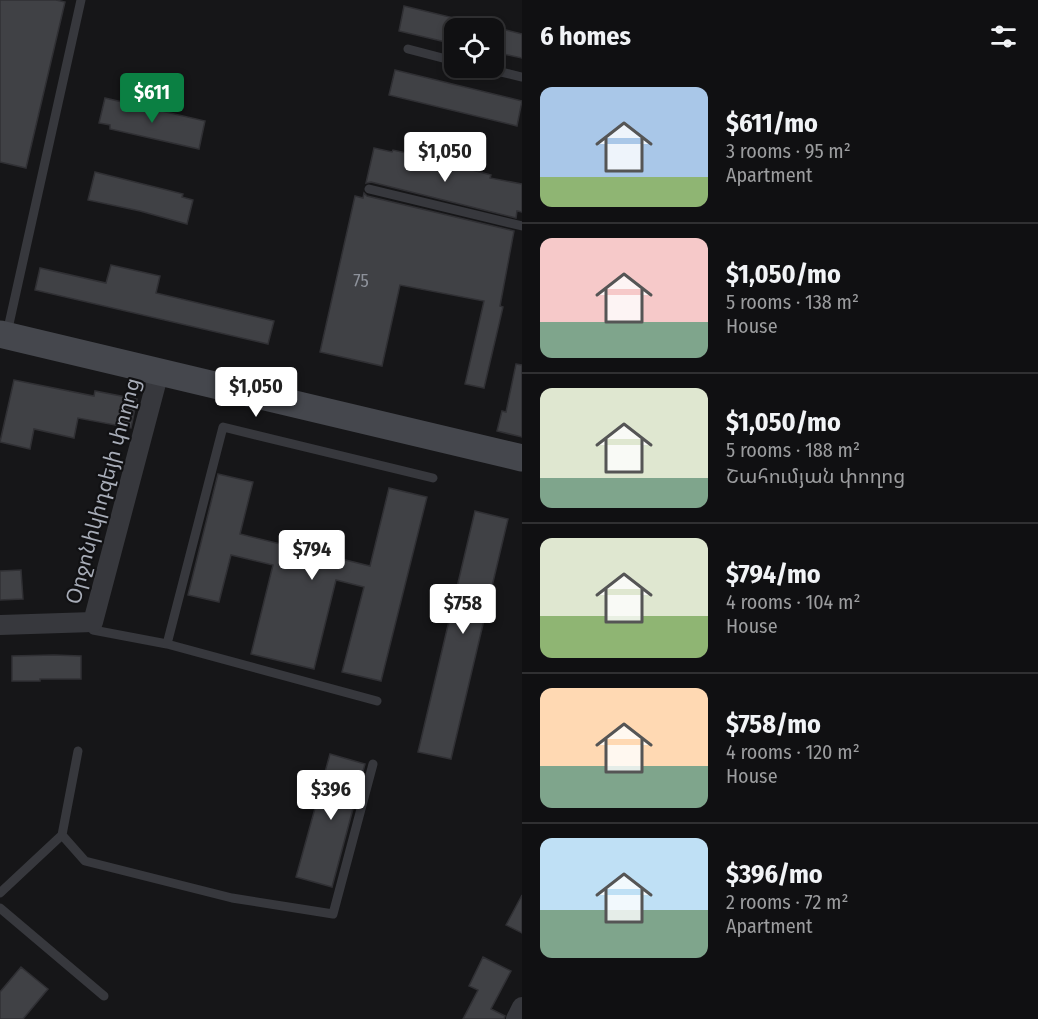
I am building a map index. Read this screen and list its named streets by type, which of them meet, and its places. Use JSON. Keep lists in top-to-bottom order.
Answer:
{
  "streets": {
    "street": ["Օրջոնիկիդզեյի փողոց"]
  },
  "house_numbers": ["75"],
  "page": {
    "heading": "6 homes",
    "list": [
      {
        "name": "$611/mo",
        "note": "3 rooms · 95 m² · Apartment"
      },
      {
        "name": "$1,050/mo",
        "note": "5 rooms · 138 m² · House"
      },
      {
        "name": "$1,050/mo",
        "note": "5 rooms · 188 m² · Շահումյան փողոց"
      },
      {
        "name": "$794/mo",
        "note": "4 rooms · 104 m² · House"
      },
      {
        "name": "$758/mo",
        "note": "4 rooms · 120 m² · House"
      },
      {
        "name": "$396/mo",
        "note": "2 rooms · 72 m² · Apartment"
      }
    ],
    "price": [
      "$611",
      "$1,050",
      "$1,050",
      "$794",
      "$758",
      "$396"
    ]
  }
}
